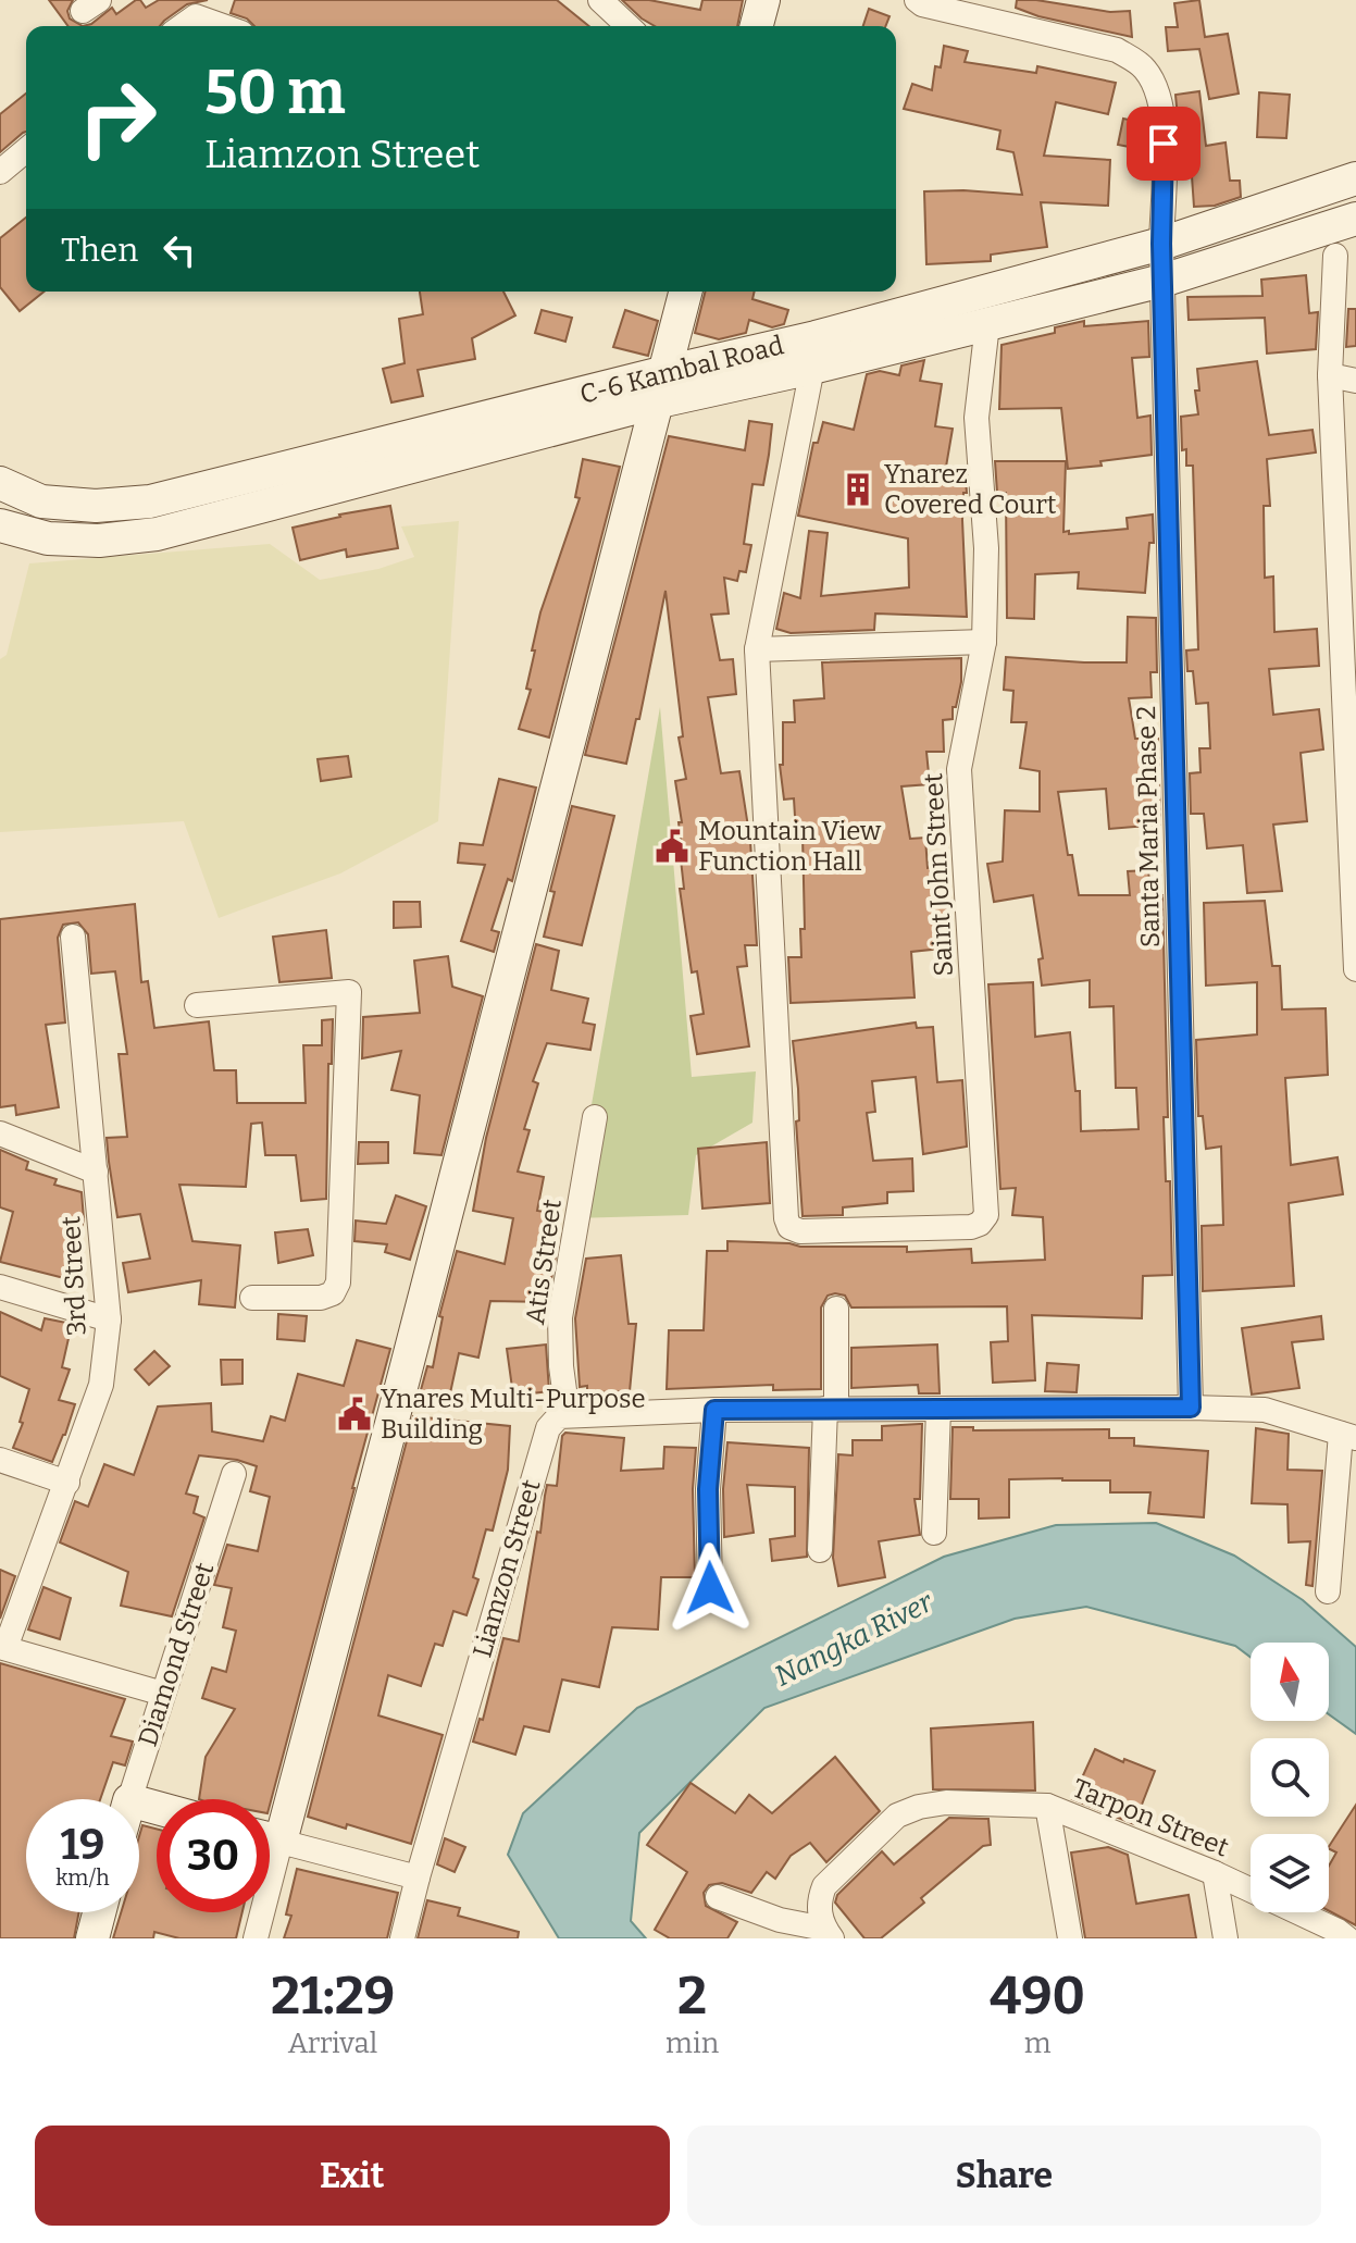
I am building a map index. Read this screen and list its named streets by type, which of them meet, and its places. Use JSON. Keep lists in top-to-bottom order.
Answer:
{
  "streets": {
    "main road": ["C-6 Kambal Road"],
    "street": [
      "Santa Maria Phase 2",
      "Saint John Street",
      "Atis Street",
      "3rd Street",
      "Liamzon Street",
      "Diamond Street",
      "Tarpon Street"
    ]
  },
  "crossings": [
    ["C-6 Kambal Road", "Santa Maria Phase 2"],
    ["C-6 Kambal Road", "Saint John Street"],
    ["Atis Street", "Liamzon Street"]
  ],
  "water": ["Nangka River"],
  "places": {
    "building": ["Ynarez Covered Court"],
    "public building": ["Mountain View Function Hall", "Ynares Multi-Purpose Building"]
  },
  "north": "top",
  "page": {
    "turn": ["50 m", "Liamzon Street"],
    "then": "Then",
    "speed": "19 km/h",
    "limit": "30",
    "eta": [
      "21:29",
      "Arrival",
      "2",
      "min",
      "490",
      "m"
    ],
    "buttons": ["Exit", "Share"]
  }
}
